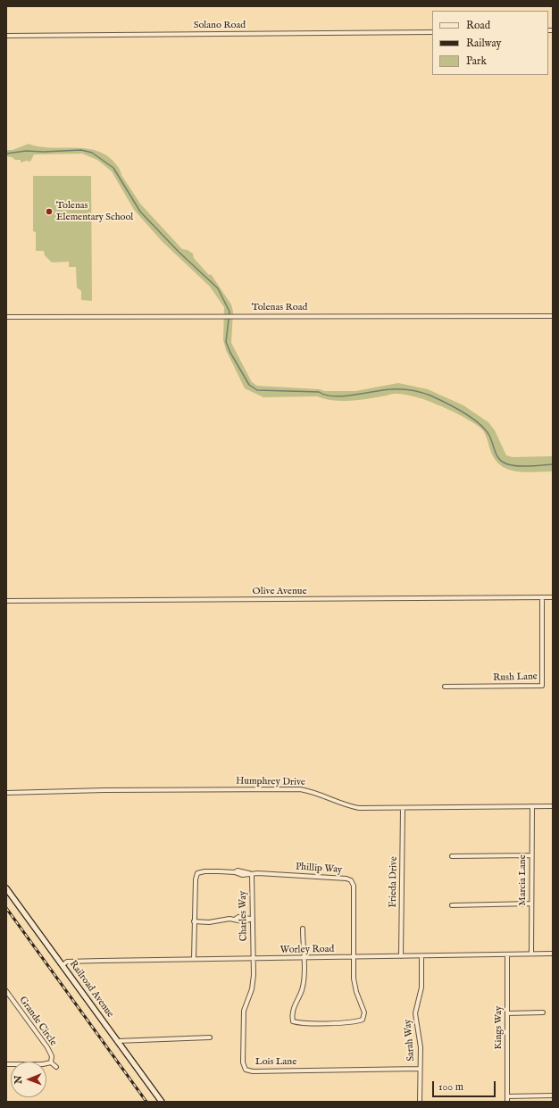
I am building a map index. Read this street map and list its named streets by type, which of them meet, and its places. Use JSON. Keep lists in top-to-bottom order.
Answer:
{
  "streets": {
    "main road": ["Railroad Avenue"],
    "street": [
      "Solano Road",
      "Tolenas Road",
      "Olive Avenue",
      "Rush Lane",
      "Humphrey Drive",
      "Phillip Way",
      "Marcia Lane",
      "Frieda Drive",
      "Charles Way",
      "Worley Road",
      "Grande Circle",
      "Kings Way",
      "Sarah Way",
      "Lois Lane"
    ]
  },
  "crossings": [
    ["Olive Avenue", "Rush Lane"],
    ["Humphrey Drive", "Marcia Lane"],
    ["Humphrey Drive", "Frieda Drive"],
    ["Phillip Way", "Charles Way"],
    ["Phillip Way", "Worley Road"],
    ["Marcia Lane", "Worley Road"],
    ["Frieda Drive", "Worley Road"],
    ["Charles Way", "Worley Road"],
    ["Charles Way", "Lois Lane"],
    ["Worley Road", "Railroad Avenue"],
    ["Worley Road", "Kings Way"],
    ["Worley Road", "Sarah Way"],
    ["Worley Road", "Lois Lane"],
    ["Sarah Way", "Lois Lane"]
  ],
  "places": ["Tolenas Elementary School"],
  "legend": ["Road", "Railway", "Park"],
  "scale_bar": "100 m",
  "north": "left"
}
